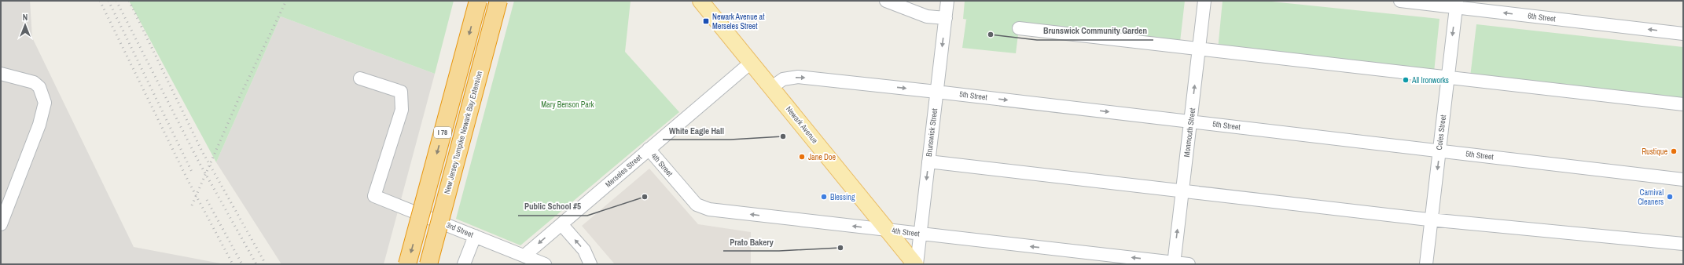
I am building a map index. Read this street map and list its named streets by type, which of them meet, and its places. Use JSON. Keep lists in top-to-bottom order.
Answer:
{
  "streets": {
    "highway": ["I 78", "New Jersey Turnpike Newark Bay Extension"],
    "main road": ["Newark Avenue"],
    "street": [
      "6th Street",
      "5th Street",
      "Brunswick Street",
      "Monmouth Street",
      "Coles Street",
      "4th Street",
      "Merseles Street",
      "3rd Street"
    ]
  },
  "crossings": [
    ["6th Street", "Coles Street"],
    ["5th Street", "Newark Avenue"],
    ["5th Street", "Brunswick Street"],
    ["5th Street", "Monmouth Street"],
    ["5th Street", "Coles Street"],
    ["Newark Avenue", "Brunswick Street"],
    ["Newark Avenue", "4th Street"],
    ["Newark Avenue", "Merseles Street"],
    ["Brunswick Street", "4th Street"],
    ["Monmouth Street", "4th Street"],
    ["4th Street", "Merseles Street"],
    ["Merseles Street", "3rd Street"]
  ],
  "one_way": ["Brunswick Street", "Monmouth Street", "Coles Street"],
  "parks": ["Mary Benson Park"],
  "places": {
    "transit": ["Newark Avenue at Merseles Street"],
    "other": [
      "Brunswick Community Garden",
      "All Ironworks",
      "White Eagle Hall",
      "Rustique",
      "Jane Doe",
      "Public School #5",
      "Blessing",
      "Carnival Cleaners",
      "Prato Bakery"
    ]
  },
  "north": "top"
}
